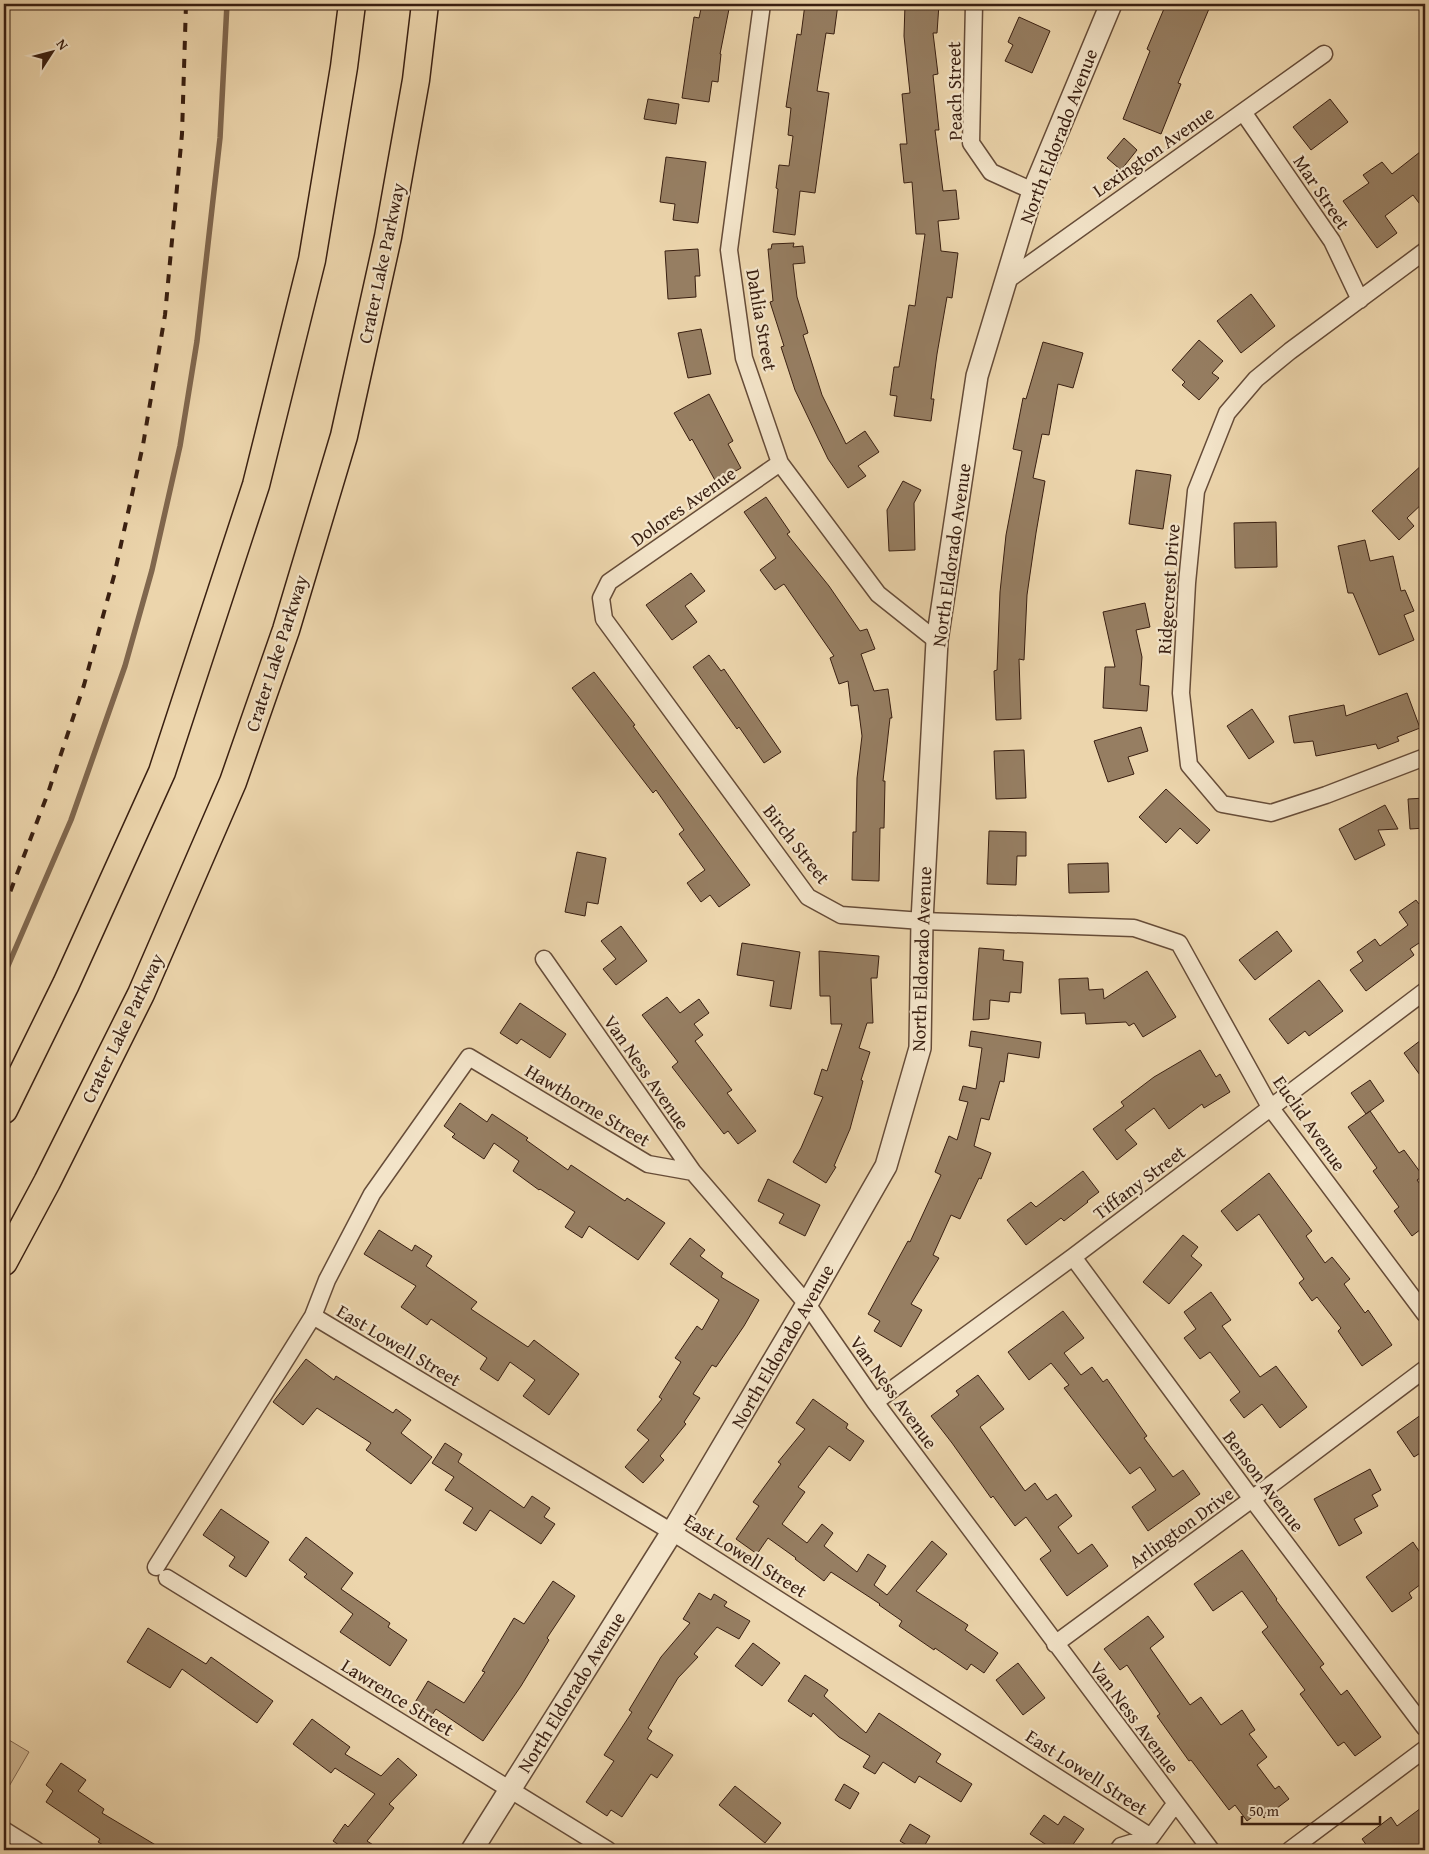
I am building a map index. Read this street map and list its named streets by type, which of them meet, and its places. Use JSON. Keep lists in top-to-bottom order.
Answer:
{
  "streets": {
    "main road": ["Crater Lake Parkway"],
    "street": [
      "Peach Street",
      "North Eldorado Avenue",
      "Lexington Avenue",
      "Mar Street",
      "Dahlia Street",
      "Dolores Avenue",
      "Ridgecrest Drive",
      "Birch Street",
      "Van Ness Avenue",
      "Hawthorne Street",
      "Euclid Avenue",
      "Tiffany Street",
      "East Lowell Street",
      "Benson Avenue",
      "Arlington Drive",
      "Lawrence Street"
    ]
  },
  "crossings": [
    ["Peach Street", "North Eldorado Avenue"],
    ["North Eldorado Avenue", "Lexington Avenue"],
    ["North Eldorado Avenue", "Dahlia Street"],
    ["North Eldorado Avenue", "Birch Street"],
    ["North Eldorado Avenue", "Van Ness Avenue"],
    ["North Eldorado Avenue", "East Lowell Street"],
    ["North Eldorado Avenue", "Lawrence Street"],
    ["Lexington Avenue", "Mar Street"],
    ["Mar Street", "Ridgecrest Drive"],
    ["Dahlia Street", "Dolores Avenue"],
    ["Dolores Avenue", "Birch Street"],
    ["Birch Street", "Euclid Avenue"],
    ["Van Ness Avenue", "Hawthorne Street"],
    ["Van Ness Avenue", "Tiffany Street"],
    ["Van Ness Avenue", "Arlington Drive"],
    ["Hawthorne Street", "East Lowell Street"],
    ["Hawthorne Street", "Lawrence Street"],
    ["Euclid Avenue", "Tiffany Street"],
    ["Tiffany Street", "Benson Avenue"],
    ["East Lowell Street", "Lawrence Street"],
    ["Benson Avenue", "Arlington Drive"]
  ],
  "scale_bar": "50 m",
  "north": "top right"
}
